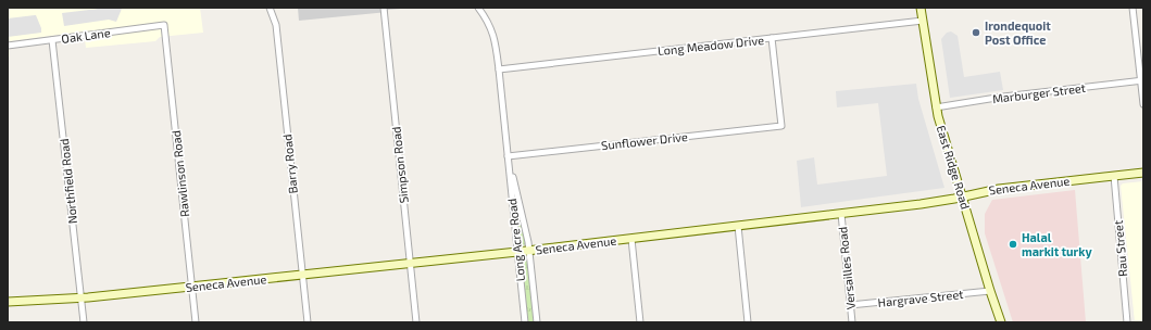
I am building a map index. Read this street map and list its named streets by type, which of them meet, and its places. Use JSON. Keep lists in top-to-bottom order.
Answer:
{
  "streets": {
    "street": [
      "Oak Lane",
      "Long Meadow Drive",
      "Marburger Street",
      "Sunflower Drive",
      "Barry Road",
      "Simpson Road",
      "East Ridge Road",
      "Rawlinson Road",
      "Northfield Road",
      "Seneca Avenue",
      "Long Acre Road",
      "Rau Street",
      "Versailles Road",
      "Hargrave Street"
    ]
  },
  "crossings": [
    ["Oak Lane", "Rawlinson Road"],
    ["Oak Lane", "Northfield Road"],
    ["Long Meadow Drive", "Sunflower Drive"],
    ["Long Meadow Drive", "East Ridge Road"],
    ["Long Meadow Drive", "Long Acre Road"],
    ["Marburger Street", "East Ridge Road"],
    ["Sunflower Drive", "Long Acre Road"],
    ["Barry Road", "Seneca Avenue"],
    ["Simpson Road", "Seneca Avenue"],
    ["East Ridge Road", "Seneca Avenue"],
    ["East Ridge Road", "Hargrave Street"],
    ["Rawlinson Road", "Seneca Avenue"],
    ["Northfield Road", "Seneca Avenue"],
    ["Seneca Avenue", "Long Acre Road"],
    ["Seneca Avenue", "Rau Street"],
    ["Seneca Avenue", "Versailles Road"],
    ["Versailles Road", "Hargrave Street"]
  ],
  "places": ["Irondequoit Post Office", "Halal markit turky"]
}
